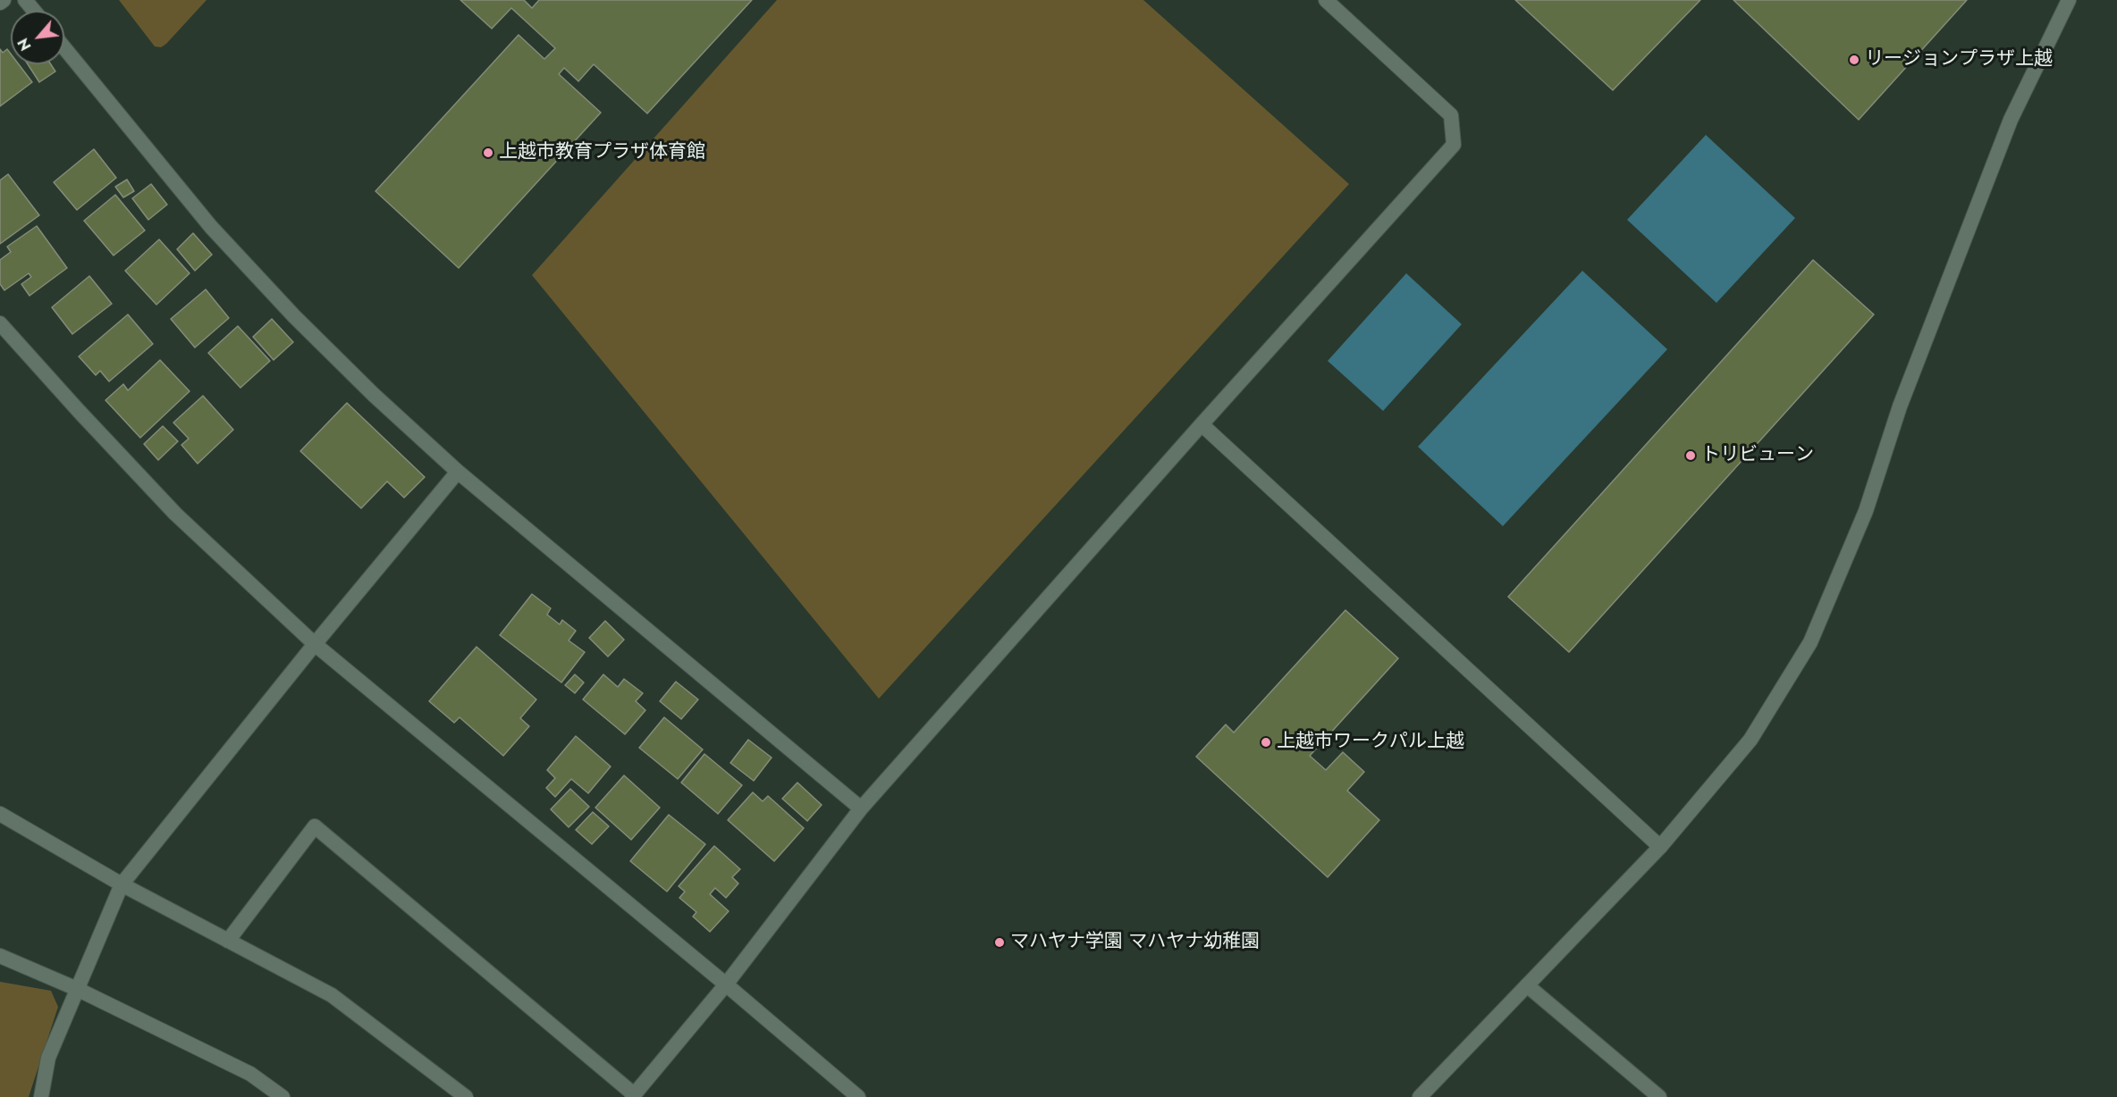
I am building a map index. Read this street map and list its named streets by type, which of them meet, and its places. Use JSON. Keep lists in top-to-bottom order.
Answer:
{
  "places": [
    "リージョンプラザ上越",
    "上越市教育プラザ体育館",
    "トリビューン",
    "上越市ワークパル上越",
    "マハヤナ学園 マハヤナ幼稚園"
  ],
  "north": "bottom left"
}
